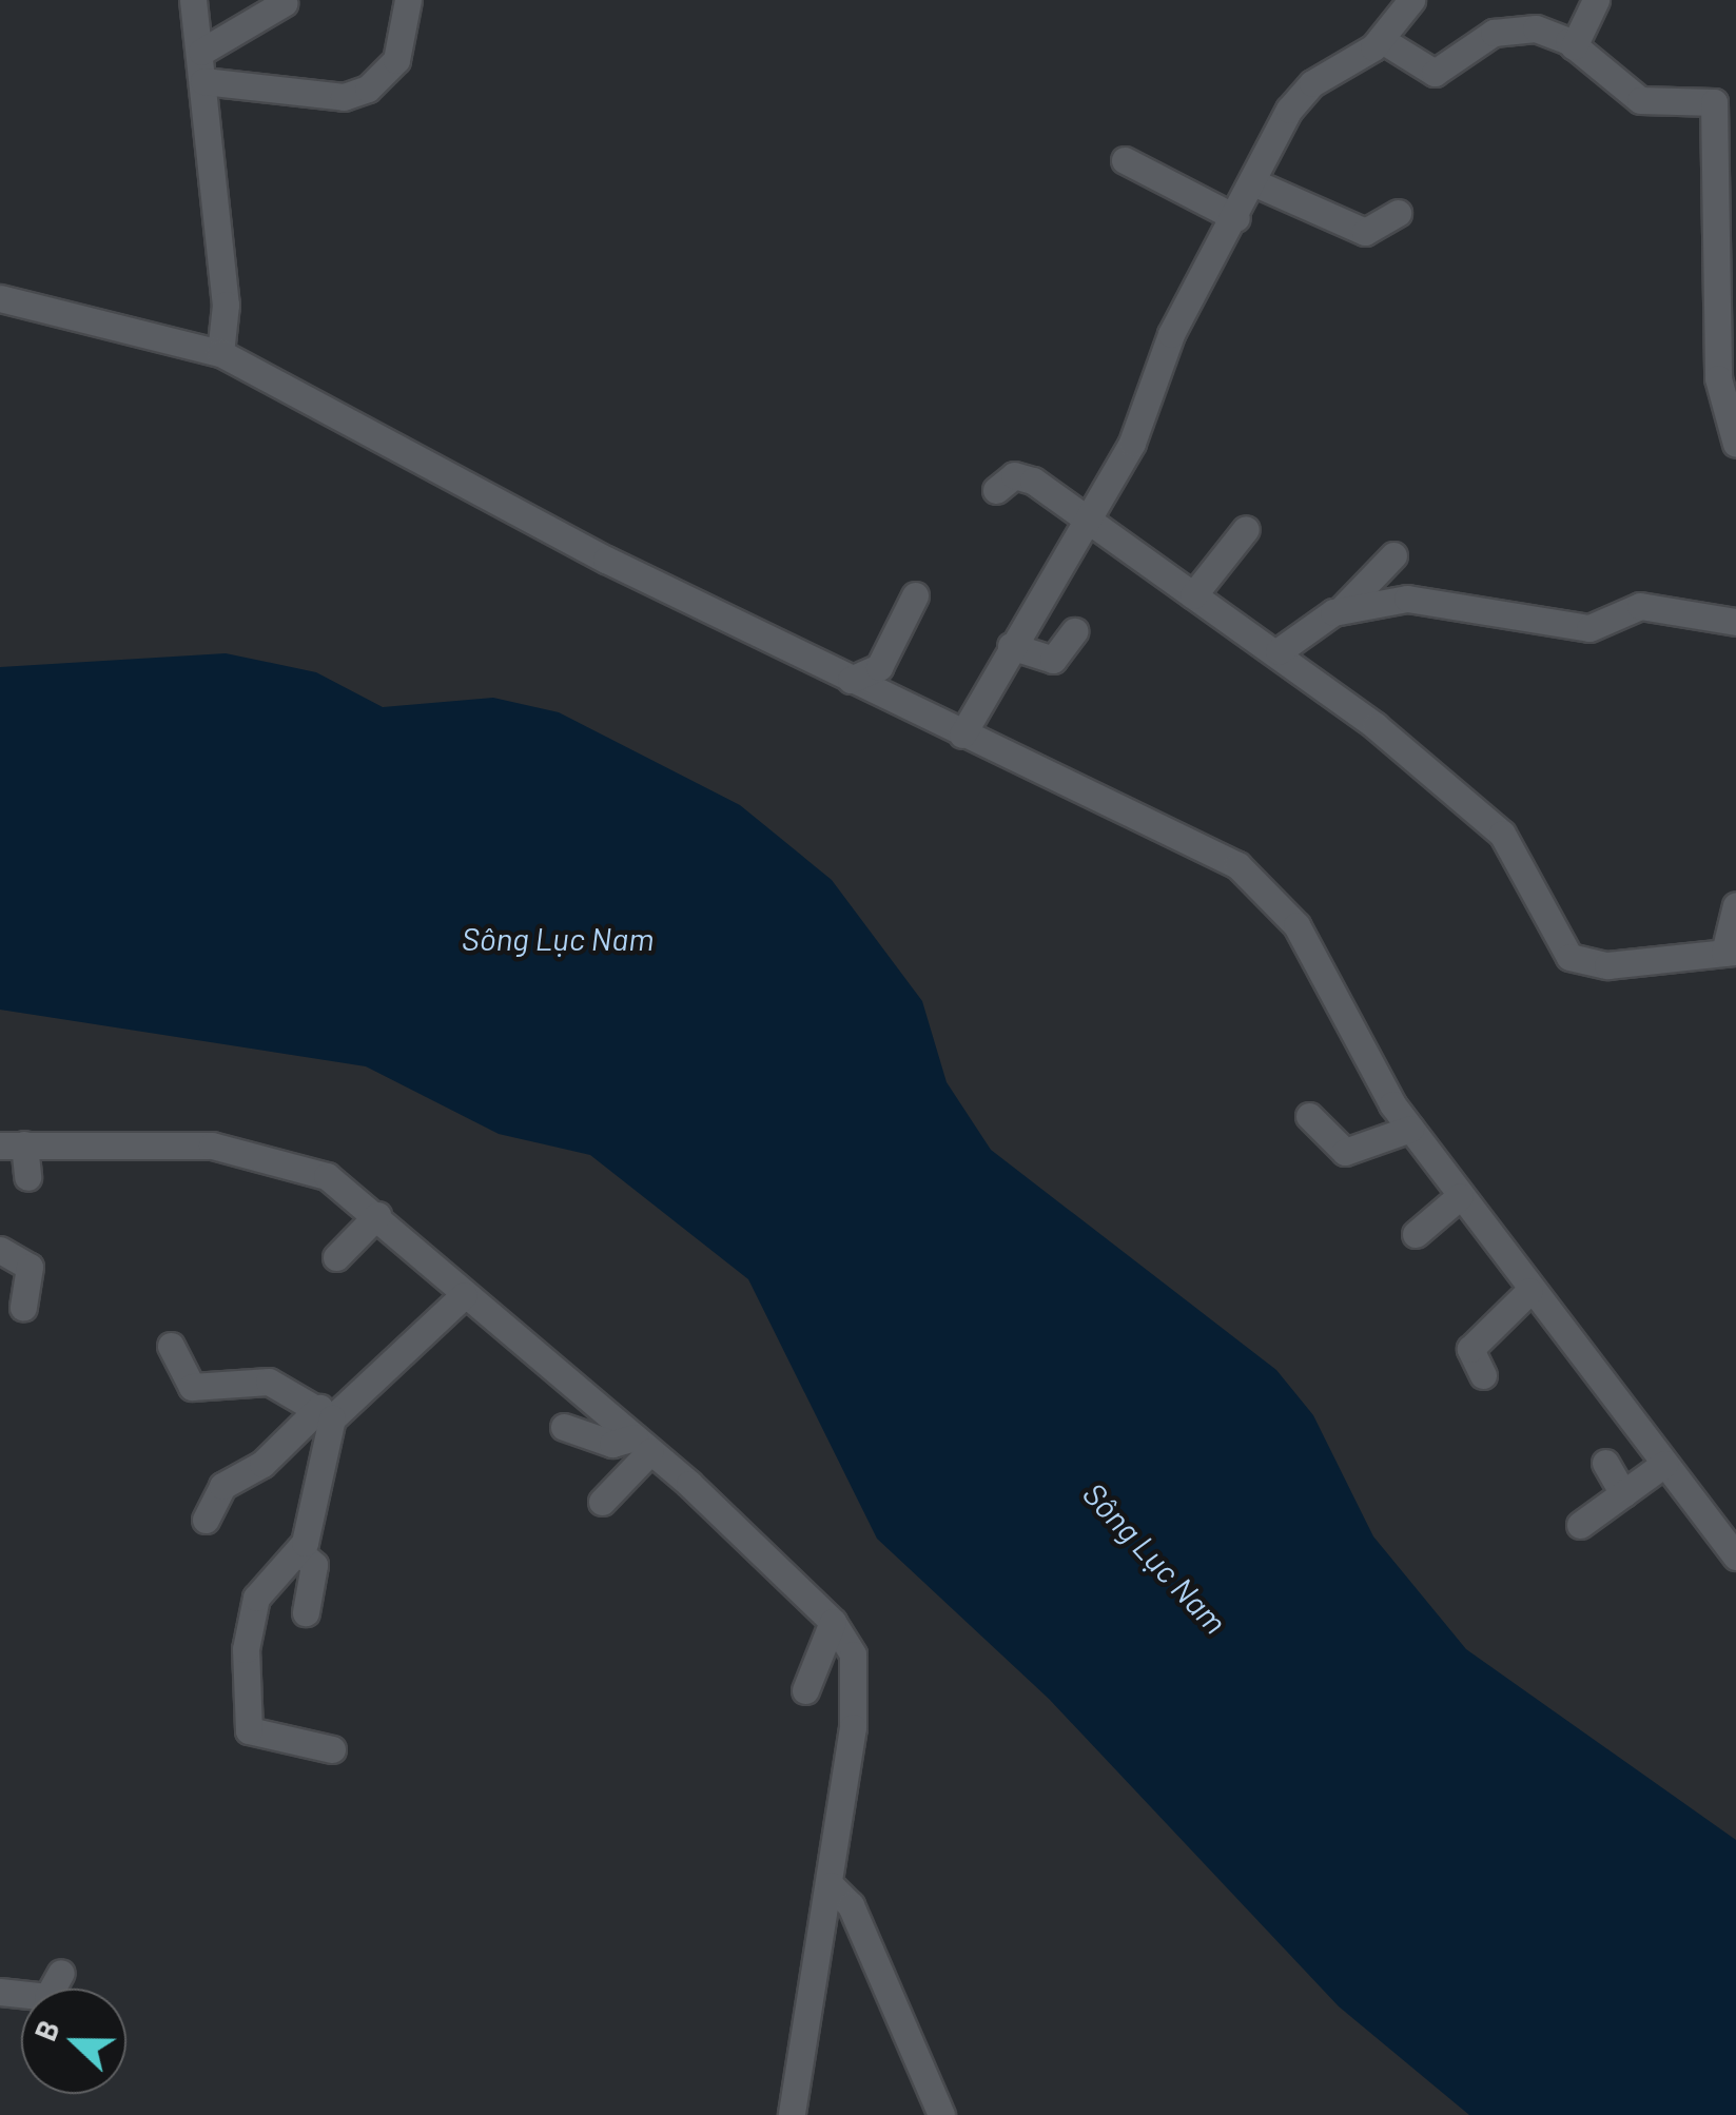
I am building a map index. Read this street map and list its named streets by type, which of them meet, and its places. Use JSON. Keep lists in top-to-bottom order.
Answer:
{
  "water": ["Sông Lục Nam"],
  "north": "left"
}
